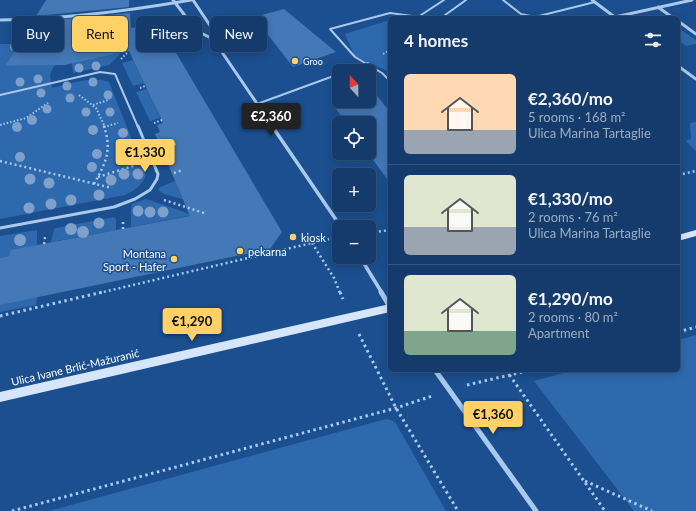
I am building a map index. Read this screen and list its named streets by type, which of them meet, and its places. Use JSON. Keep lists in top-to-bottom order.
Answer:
{
  "streets": {
    "street": ["Ulica Ivane Brlić-Mažuranić"]
  },
  "places": [
    "Groo",
    "kiosk",
    "pekarna",
    "Montana Sport - Hafer"
  ],
  "north": "top",
  "page": {
    "chip": [
      "Buy",
      "Rent",
      "Filters",
      "New"
    ],
    "heading": "4 homes",
    "map_buttons": ["+", "−"],
    "list": [
      {
        "name": "€2,360/mo",
        "note": "5 rooms · 168 m² · Ulica Marina Tartaglie"
      },
      {
        "name": "€1,330/mo",
        "note": "2 rooms · 76 m² · Ulica Marina Tartaglie"
      },
      {
        "name": "€1,290/mo",
        "note": "2 rooms · 80 m² · Apartment"
      }
    ],
    "price": [
      "€2,360",
      "€1,330",
      "€1,290",
      "€1,360"
    ]
  }
}
